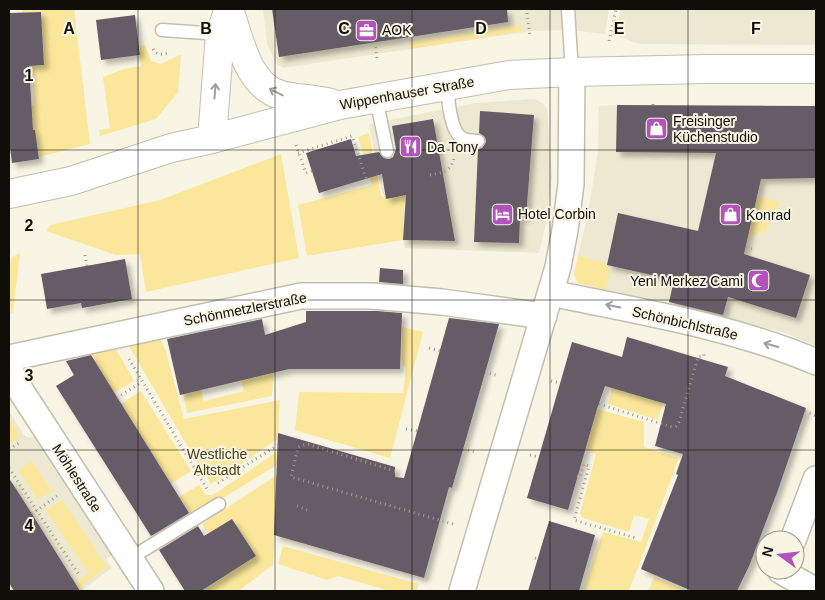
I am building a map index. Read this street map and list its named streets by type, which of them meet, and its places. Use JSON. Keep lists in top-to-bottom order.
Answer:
{
  "streets": {
    "main road": ["Wippenhauser Straße"],
    "street": ["Schönmetzlerstraße", "Schönbichlstraße", "Möhlestraße"]
  },
  "crossings": [
    ["Schönmetzlerstraße", "Möhlestraße"]
  ],
  "one_way": ["Schönbichlstraße"],
  "parks": ["Westliche Altstadt"],
  "places": {
    "office": ["AOK"],
    "shop": ["Freisinger Küchenstudio", "Konrad"],
    "restaurant": ["Da Tony"],
    "hotel": ["Hotel Corbin"],
    "mosque": ["Yeni Merkez Cami"]
  },
  "north": "left",
  "grid": {
    "columns": [
      "A",
      "B",
      "C",
      "D",
      "E",
      "F"
    ],
    "rows": [
      "1",
      "2",
      "3",
      "4"
    ]
  }
}
